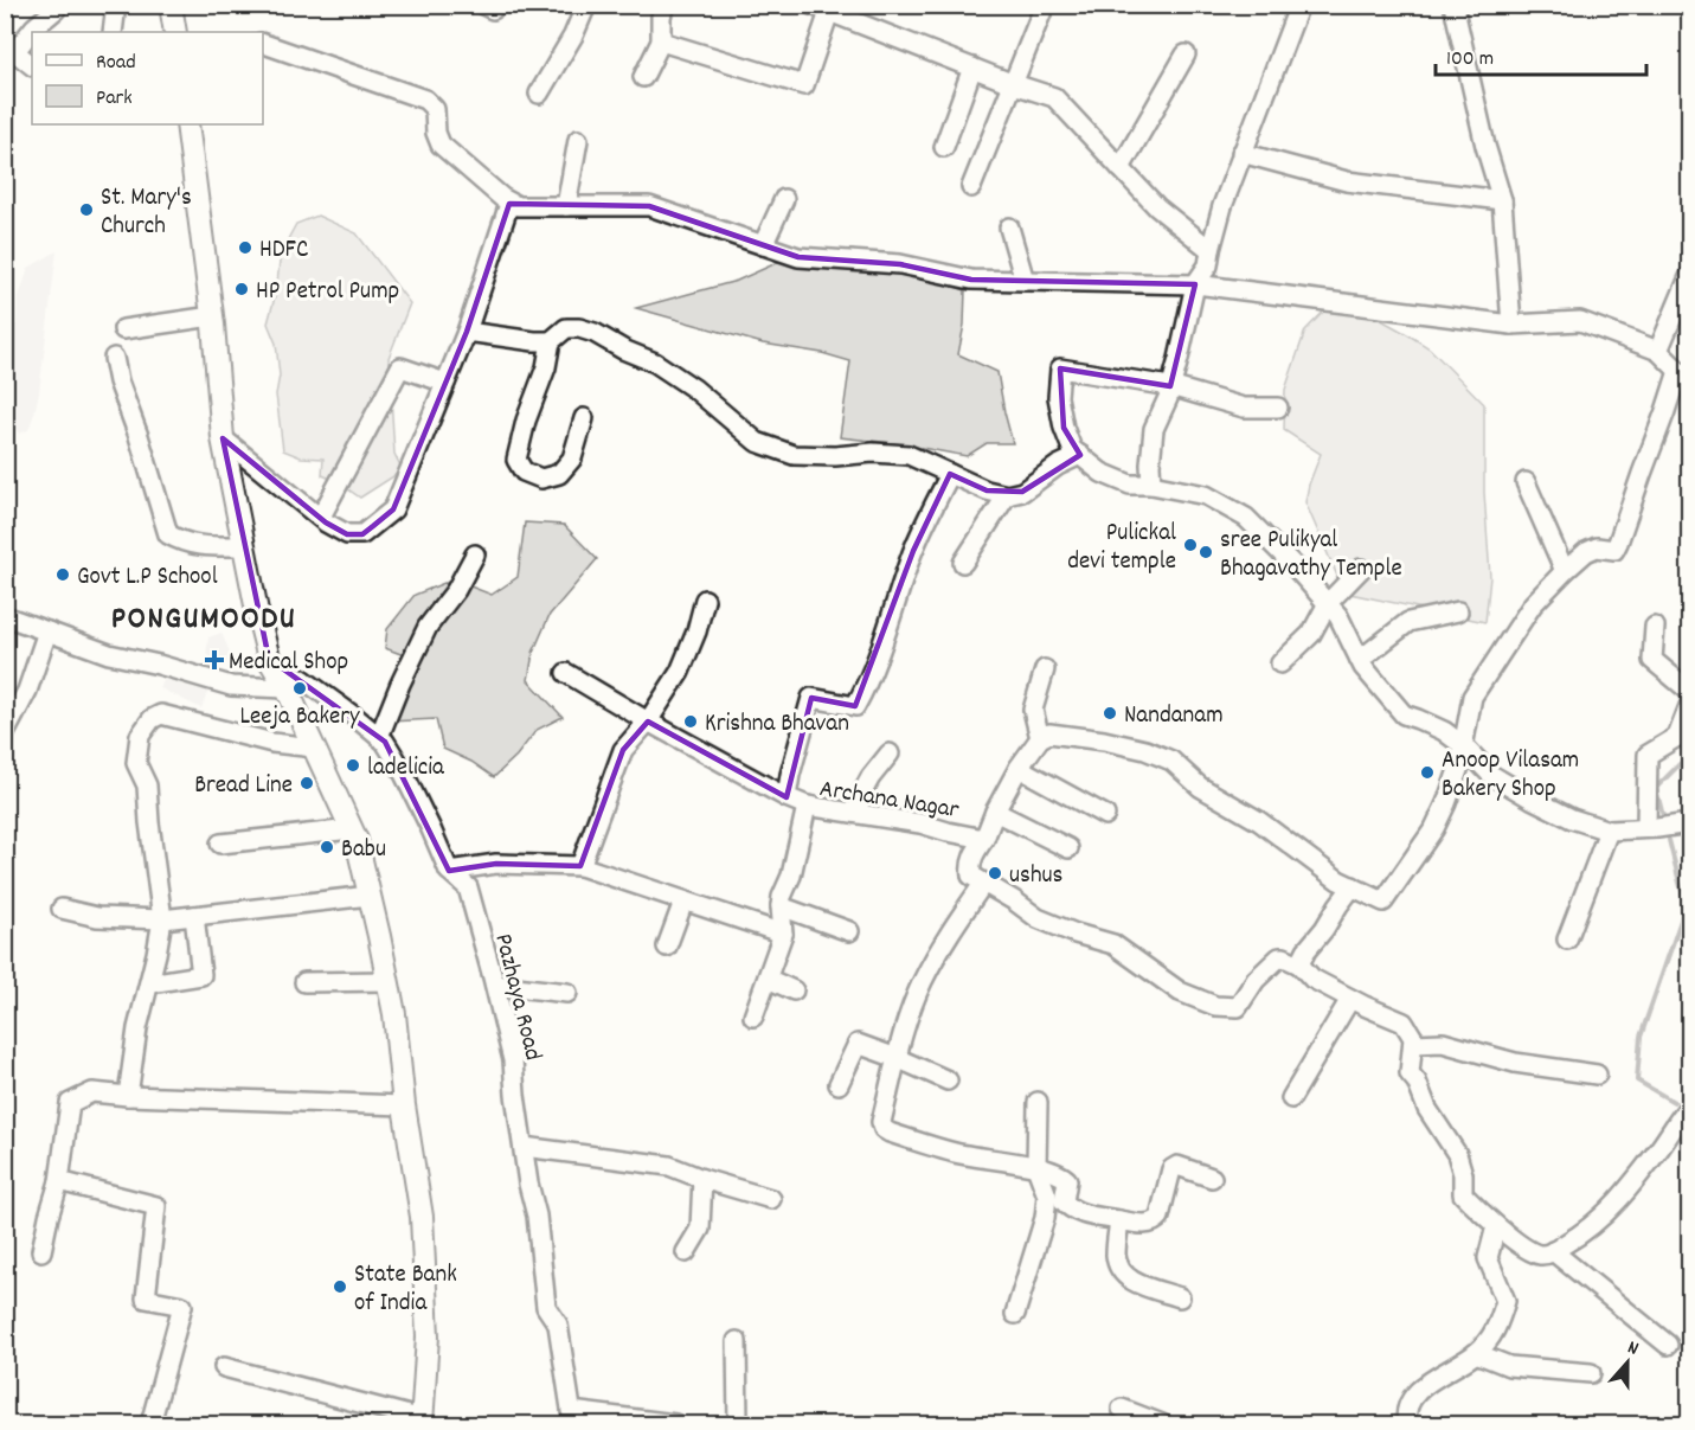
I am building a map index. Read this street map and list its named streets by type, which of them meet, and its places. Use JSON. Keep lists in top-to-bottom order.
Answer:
{
  "streets": {
    "street": ["Archana Nagar", "Pazhaya Road"]
  },
  "districts": ["PONGUMOODU"],
  "places": {
    "other": [
      "St. Mary's Church",
      "HDFC",
      "HP Petrol Pump",
      "Pulickal devi temple",
      "sree Pulikyal Bhagavathy Temple",
      "Govt L.P School",
      "Leeja Bakery",
      "Nandanam",
      "Krishna Bhavan",
      "ladelicia",
      "Anoop Vilasam Bakery Shop",
      "Bread Line",
      "Babu",
      "ushus",
      "State Bank of India"
    ],
    "health": ["Medical Shop"]
  },
  "legend": ["Road", "Park"],
  "scale_bar": "100 m",
  "north": "top"
}
